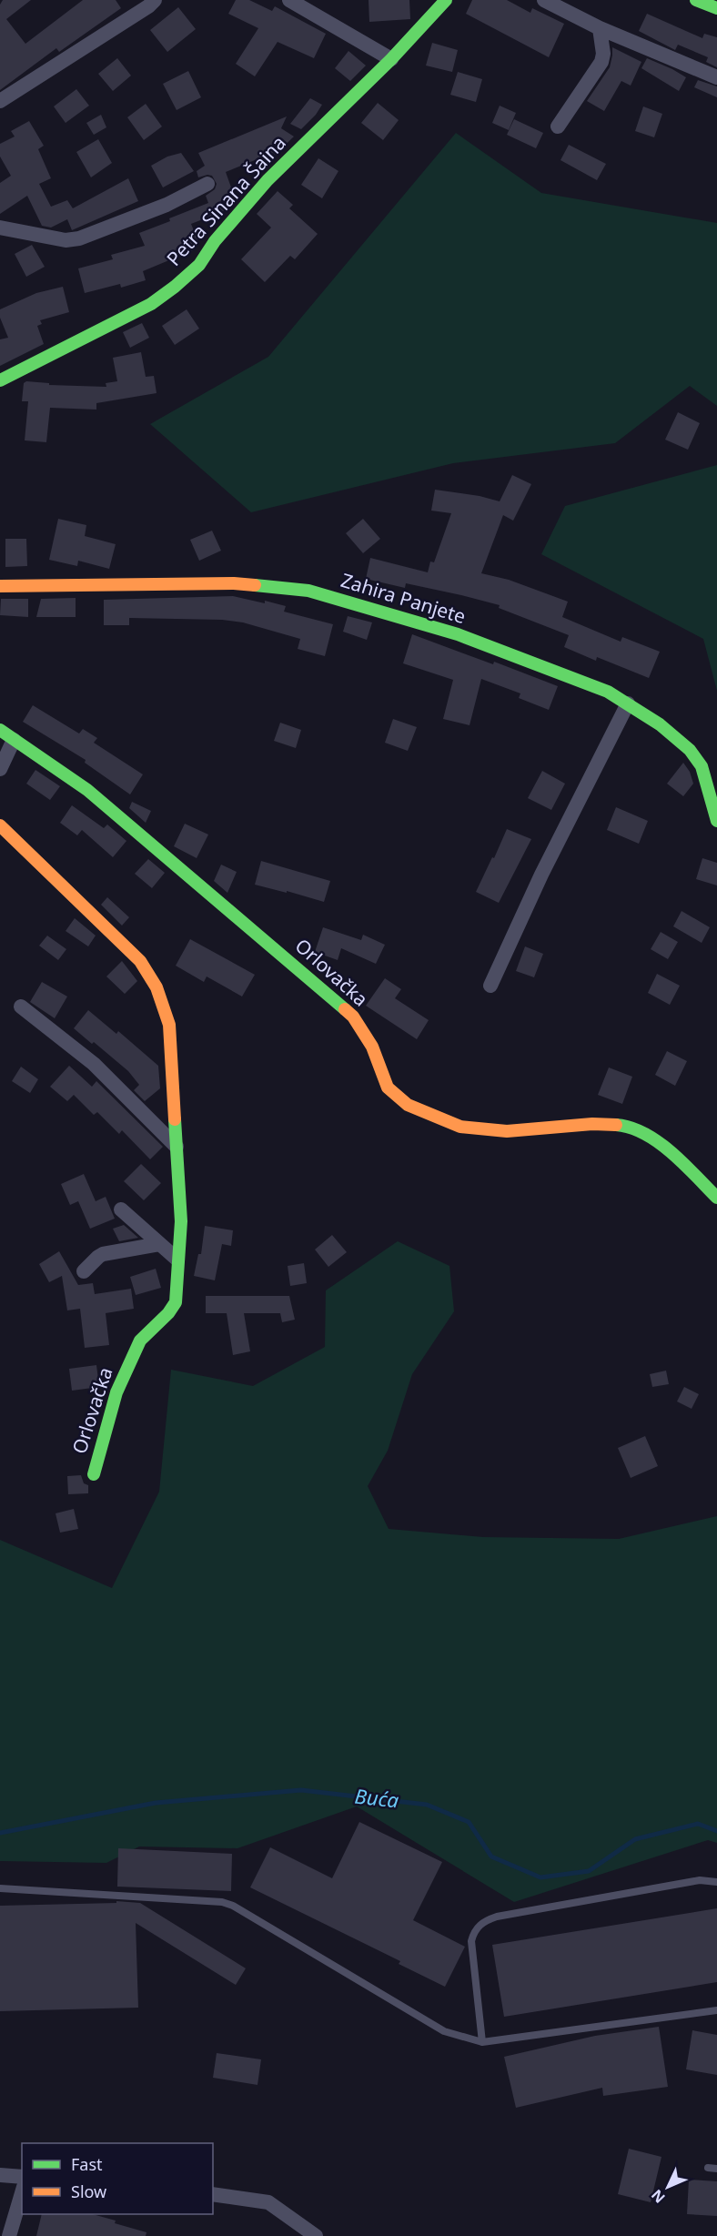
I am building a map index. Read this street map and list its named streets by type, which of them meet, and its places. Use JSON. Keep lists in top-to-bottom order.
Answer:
{
  "streets": {
    "street": ["Petra Sinana Šaina", "Zahira Panjete", "Orlovačka"]
  },
  "water": ["Buća"],
  "legend": ["Fast", "Slow"],
  "north": "bottom left"
}
